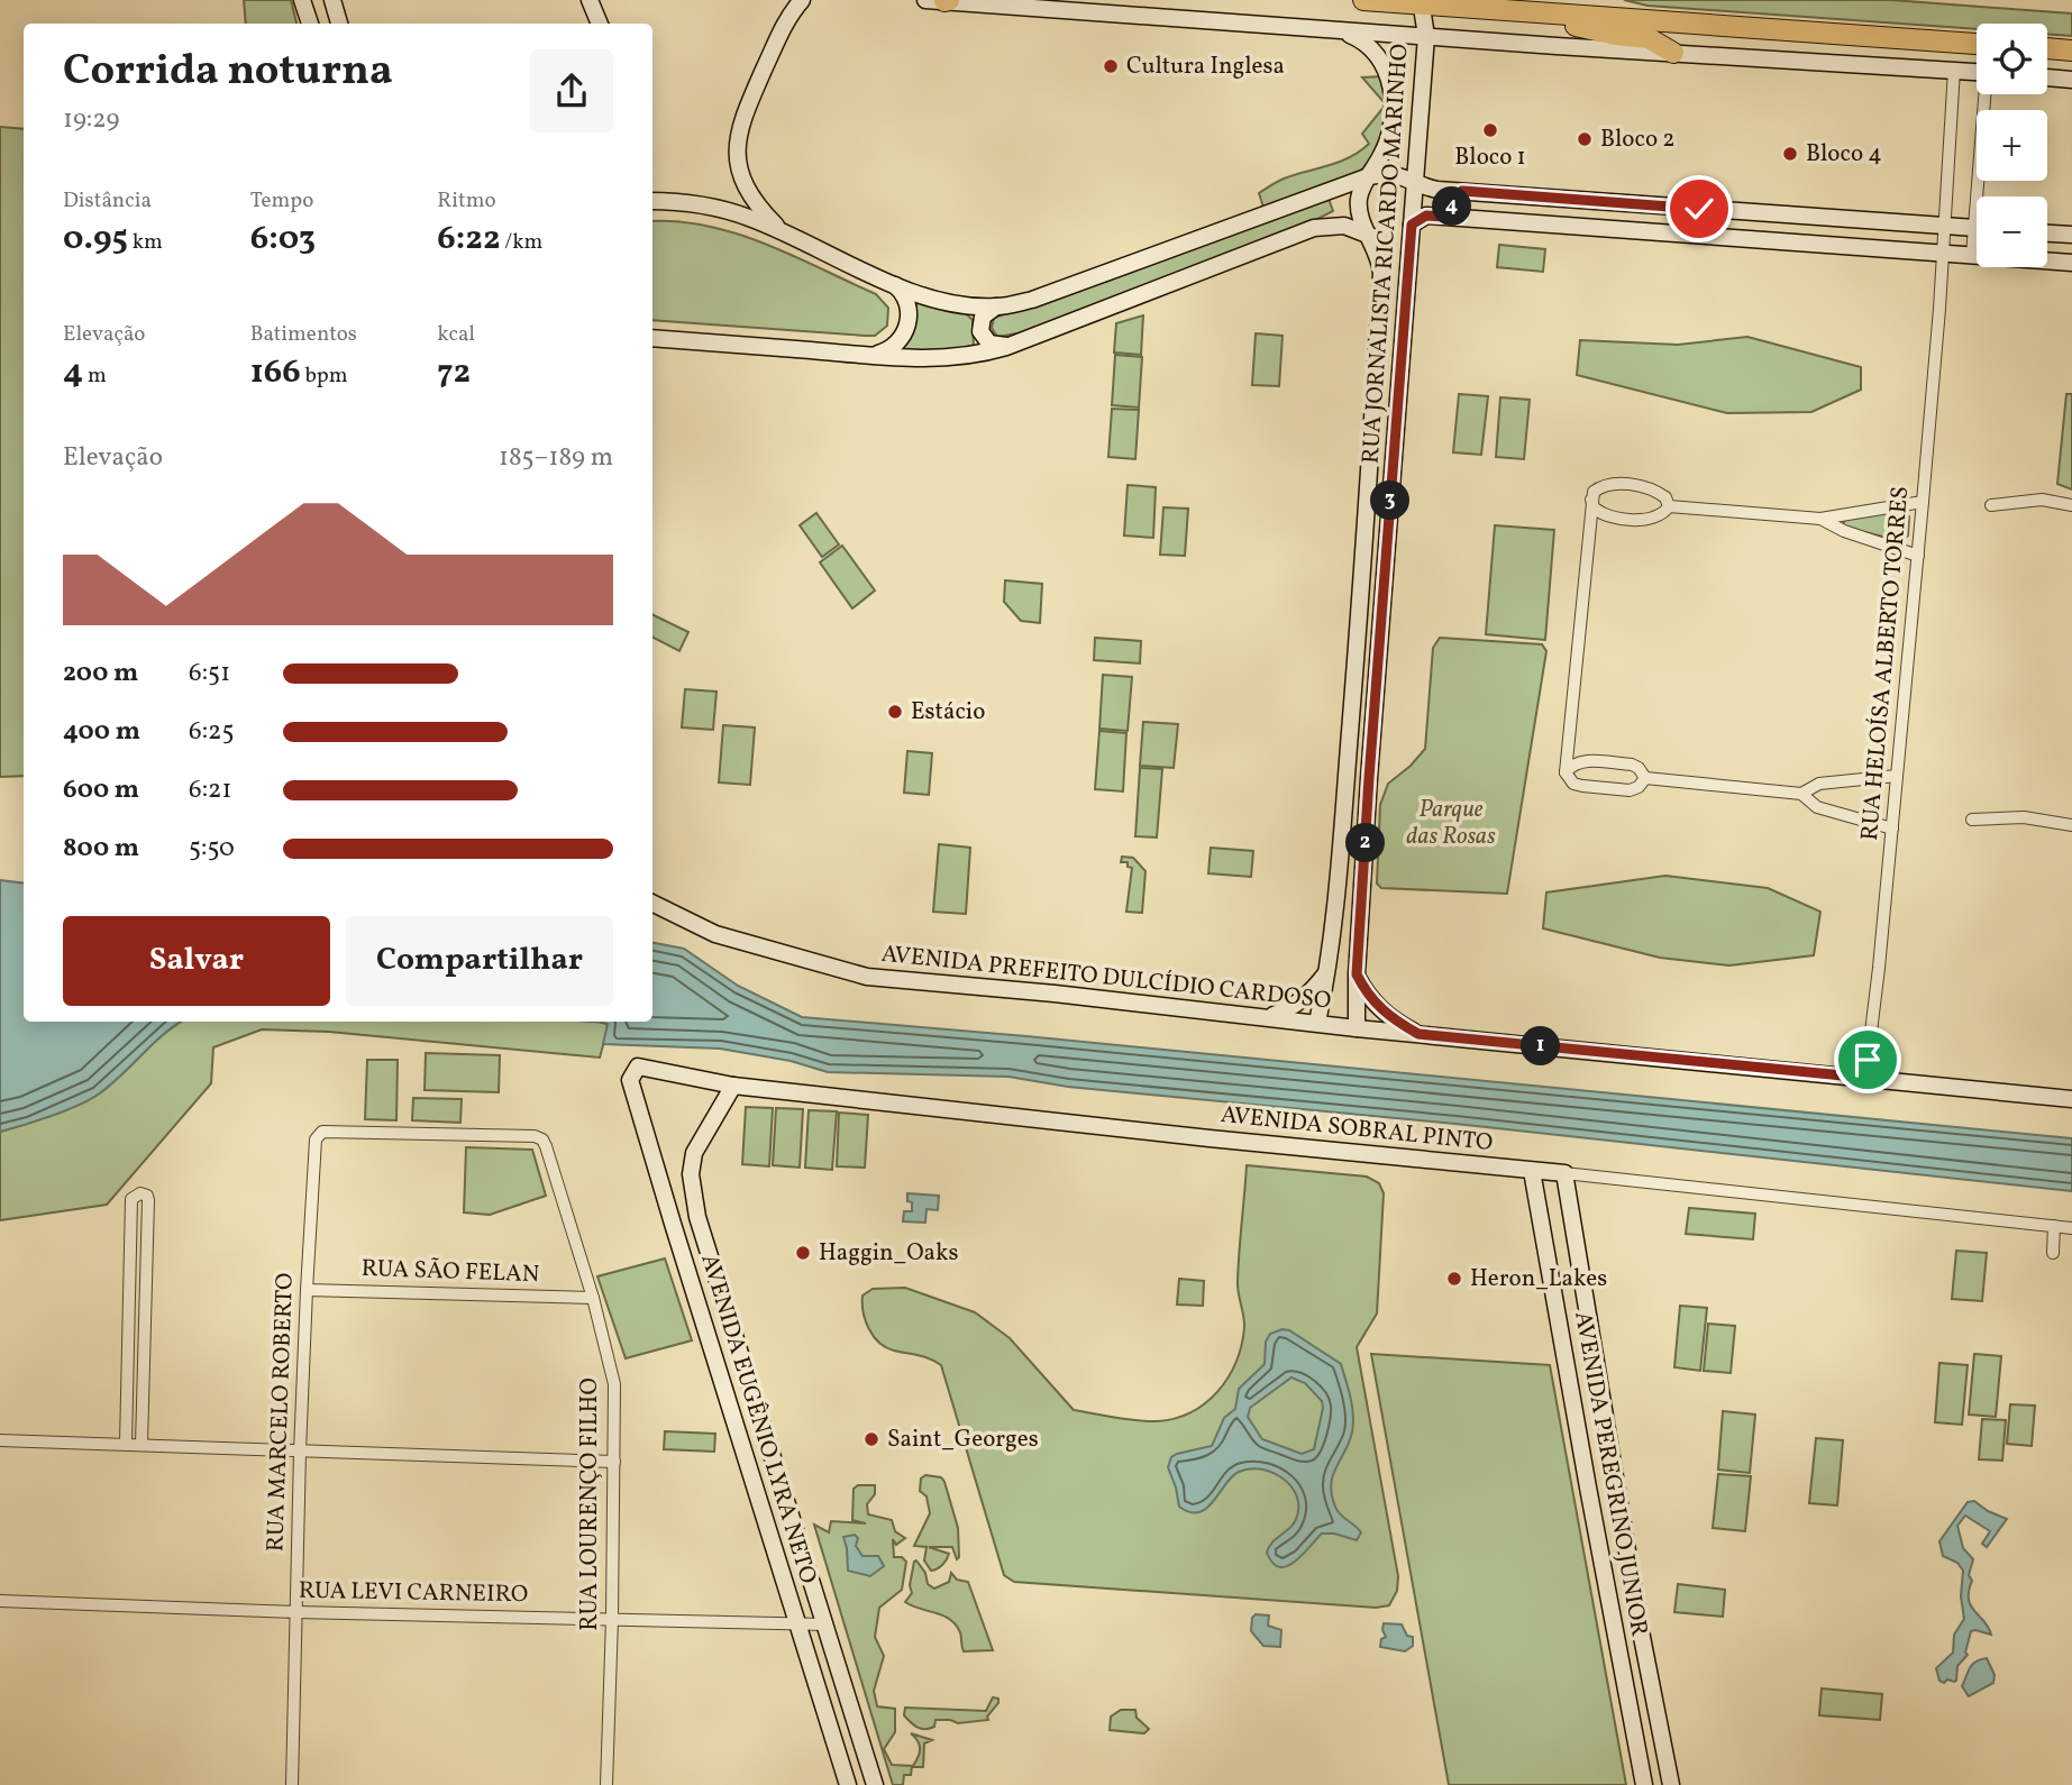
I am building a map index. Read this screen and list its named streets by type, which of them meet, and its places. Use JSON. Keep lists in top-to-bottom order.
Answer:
{
  "streets": {
    "street": [
      "RUA JORNALISTA RICARDO MARINHO",
      "RUA HELOÍSA ALBERTO TORRES",
      "AVENIDA PREFEITO DULCÍDIO CARDOSO",
      "AVENIDA SOBRAL PINTO",
      "RUA SÃO FELAN",
      "RUA MARCELO ROBERTO",
      "AVENIDA EUGÊNIO LYRA NETO",
      "AVENIDA PEREGRINO JUNIOR",
      "RUA LOURENÇO FILHO",
      "RUA LEVI CARNEIRO"
    ]
  },
  "crossings": [
    ["RUA JORNALISTA RICARDO MARINHO", "AVENIDA PREFEITO DULCÍDIO CARDOSO"],
    ["RUA HELOÍSA ALBERTO TORRES", "AVENIDA PREFEITO DULCÍDIO CARDOSO"],
    ["AVENIDA SOBRAL PINTO", "AVENIDA EUGÊNIO LYRA NETO"],
    ["AVENIDA SOBRAL PINTO", "AVENIDA PEREGRINO JUNIOR"],
    ["RUA SÃO FELAN", "RUA MARCELO ROBERTO"],
    ["RUA SÃO FELAN", "RUA LOURENÇO FILHO"],
    ["RUA MARCELO ROBERTO", "RUA LOURENÇO FILHO"],
    ["RUA MARCELO ROBERTO", "RUA LEVI CARNEIRO"],
    ["AVENIDA EUGÊNIO LYRA NETO", "RUA LEVI CARNEIRO"],
    ["RUA LOURENÇO FILHO", "RUA LEVI CARNEIRO"]
  ],
  "parks": ["Parque das Rosas"],
  "places": [
    "Cultura Inglesa",
    "Bloco 1",
    "Bloco 2",
    "Bloco 4",
    "Estácio",
    "Haggin_Oaks",
    "Heron_Lakes",
    "Saint_Georges"
  ],
  "page": {
    "map_buttons": ["+", "−"],
    "heading": ["Corrida noturna", "19:29"],
    "stats": [
      ["Distância", "0.95 km"],
      ["Tempo", "6:03"],
      ["Ritmo", "6:22 /km"],
      ["Elevação", "4 m"],
      ["Batimentos", "166 bpm"],
      ["kcal", "72"]
    ],
    "pins": [
      "4",
      "3",
      "2",
      "1"
    ],
    "chart": ["Elevação", "185–189 m"],
    "list": [
      {
        "name": "200 m",
        "note": "6:51"
      },
      {
        "name": "400 m",
        "note": "6:25"
      },
      {
        "name": "600 m",
        "note": "6:21"
      },
      {
        "name": "800 m",
        "note": "5:50"
      }
    ],
    "buttons": ["Salvar", "Compartilhar"]
  }
}
